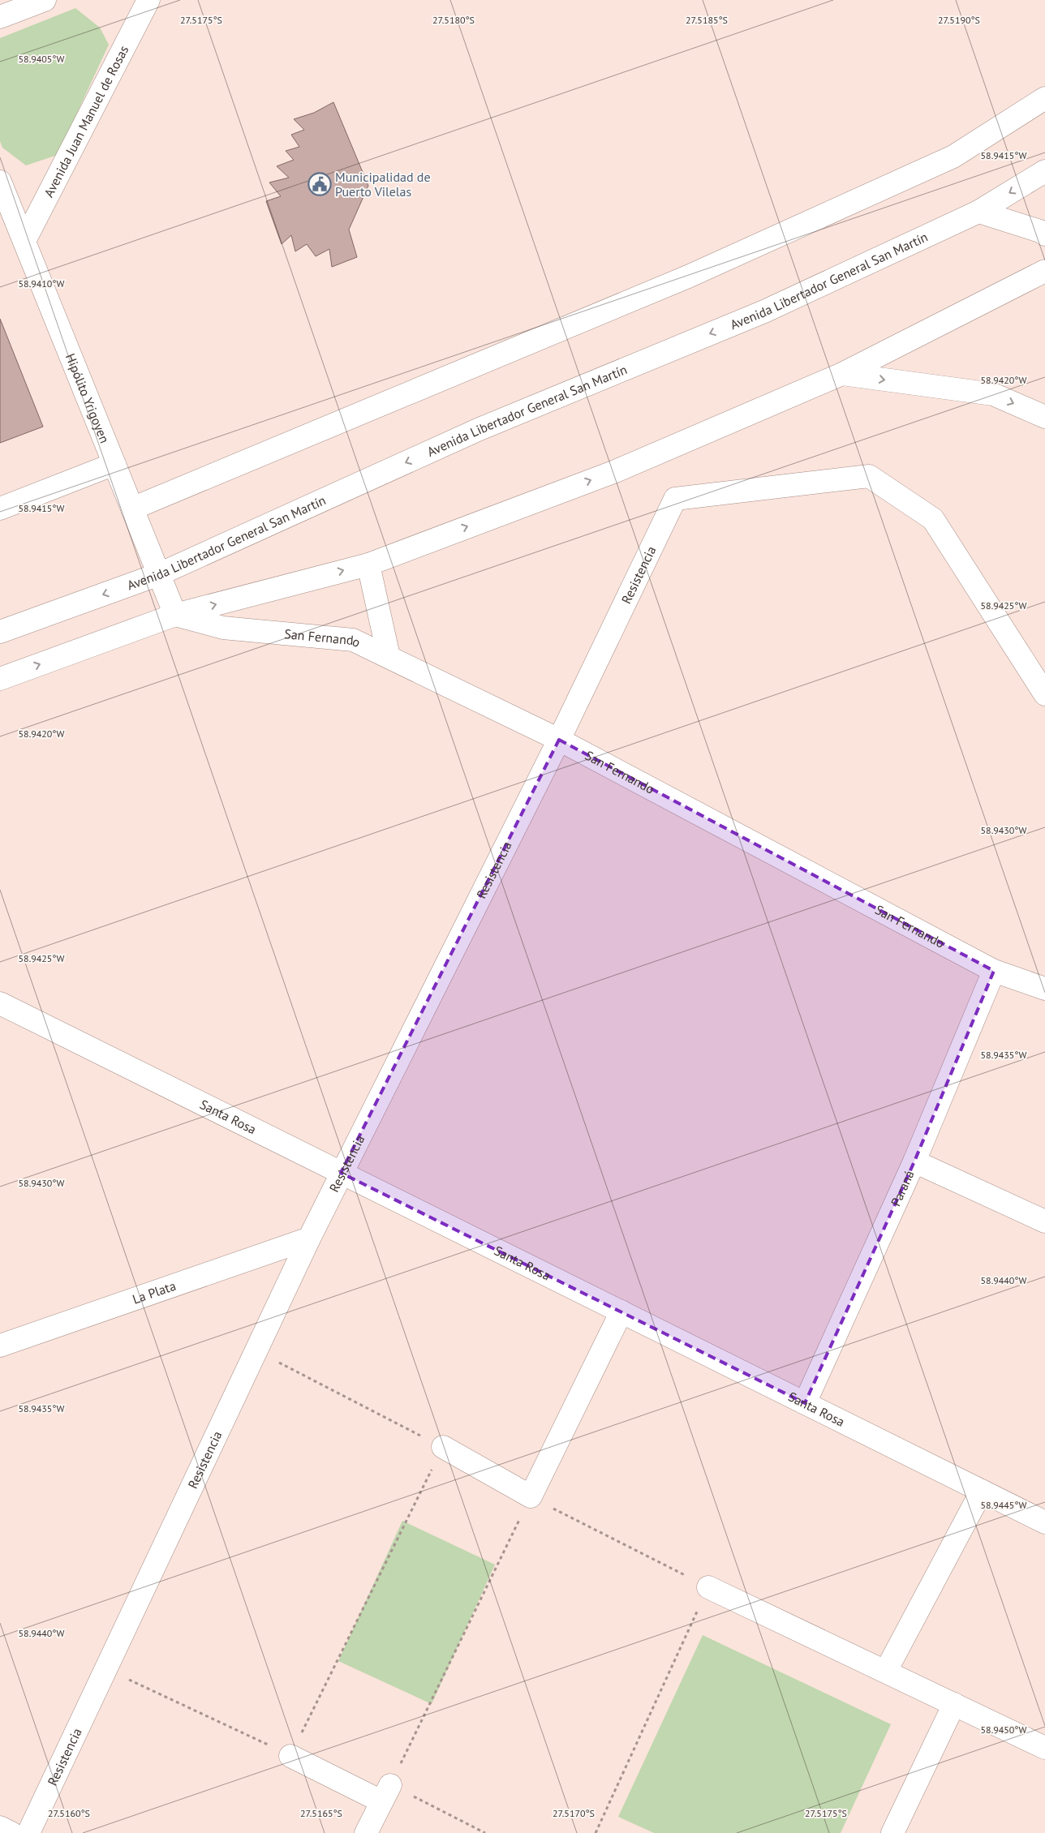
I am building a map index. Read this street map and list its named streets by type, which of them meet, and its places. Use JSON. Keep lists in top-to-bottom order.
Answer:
{
  "streets": {
    "street": [
      "Avenida Juan Manuel de Rosas",
      "Avenida Libertador General San Martín",
      "Hipólito Yrigoyen",
      "Resistencia",
      "San Fernando",
      "Santa Rosa",
      "Paraná",
      "La Plata"
    ]
  },
  "crossings": [
    ["Avenida Juan Manuel de Rosas", "Hipólito Yrigoyen"],
    ["Avenida Libertador General San Martín", "Hipólito Yrigoyen"],
    ["Hipólito Yrigoyen", "San Fernando"],
    ["Resistencia", "San Fernando"],
    ["Resistencia", "Santa Rosa"],
    ["Resistencia", "La Plata"],
    ["San Fernando", "Paraná"],
    ["Santa Rosa", "Paraná"]
  ],
  "places": {
    "public building": ["Municipalidad de Puerto Vilelas"]
  },
  "coordinates": [
    "27.5175°S",
    "27.5180°S",
    "27.5185°S",
    "27.5190°S",
    "58.9405°W",
    "58.9415°W",
    "58.9410°W",
    "58.9420°W",
    "58.9425°W",
    "58.9430°W",
    "58.9435°W",
    "58.9440°W",
    "58.9445°W",
    "58.9450°W",
    "27.5160°S",
    "27.5165°S",
    "27.5170°S"
  ]
}
